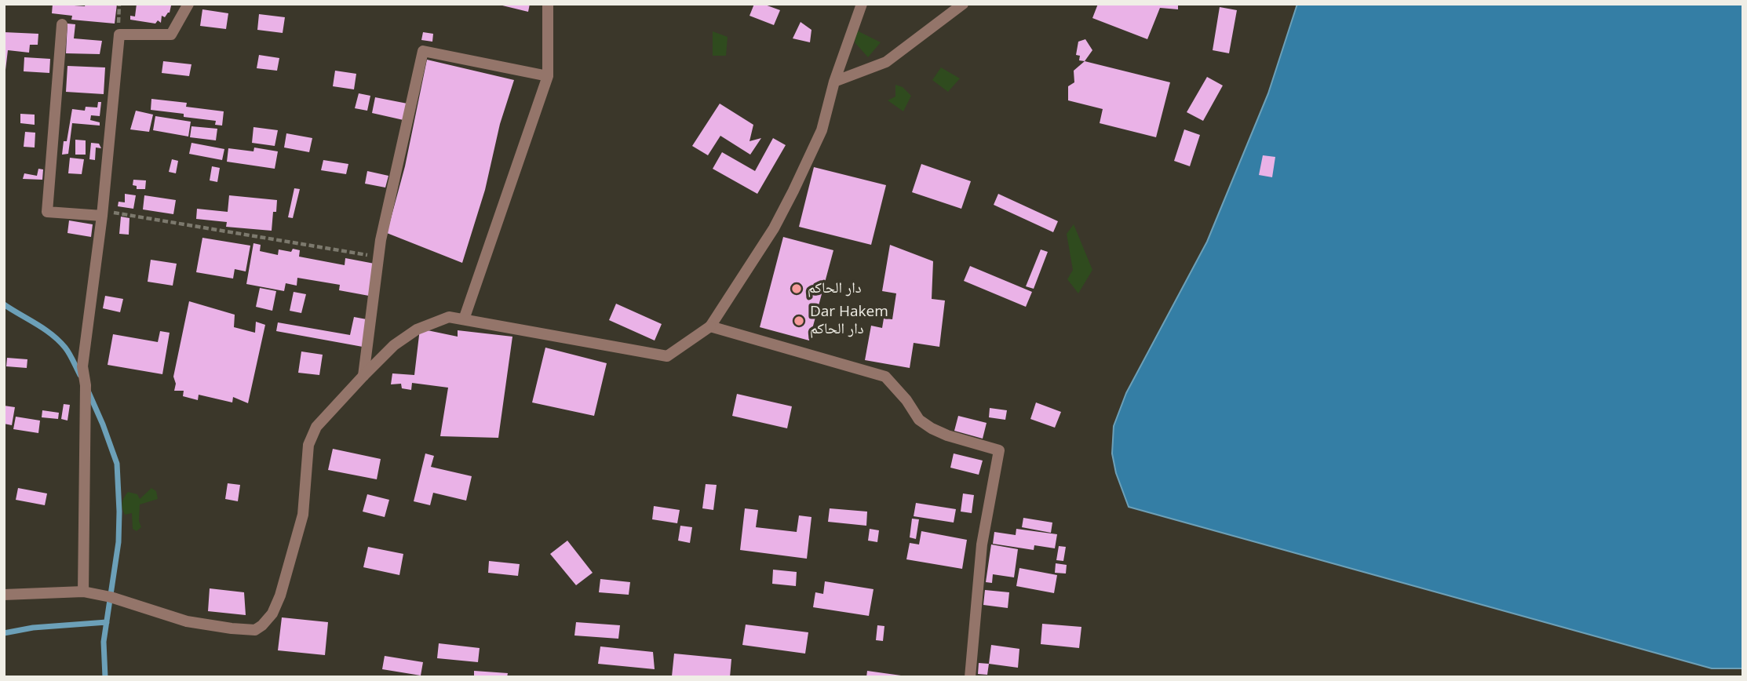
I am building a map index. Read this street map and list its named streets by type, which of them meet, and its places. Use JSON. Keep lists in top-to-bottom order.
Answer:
{
  "places": ["دار الحاكم", "Dar Hakem دار الحاكم"]
}
